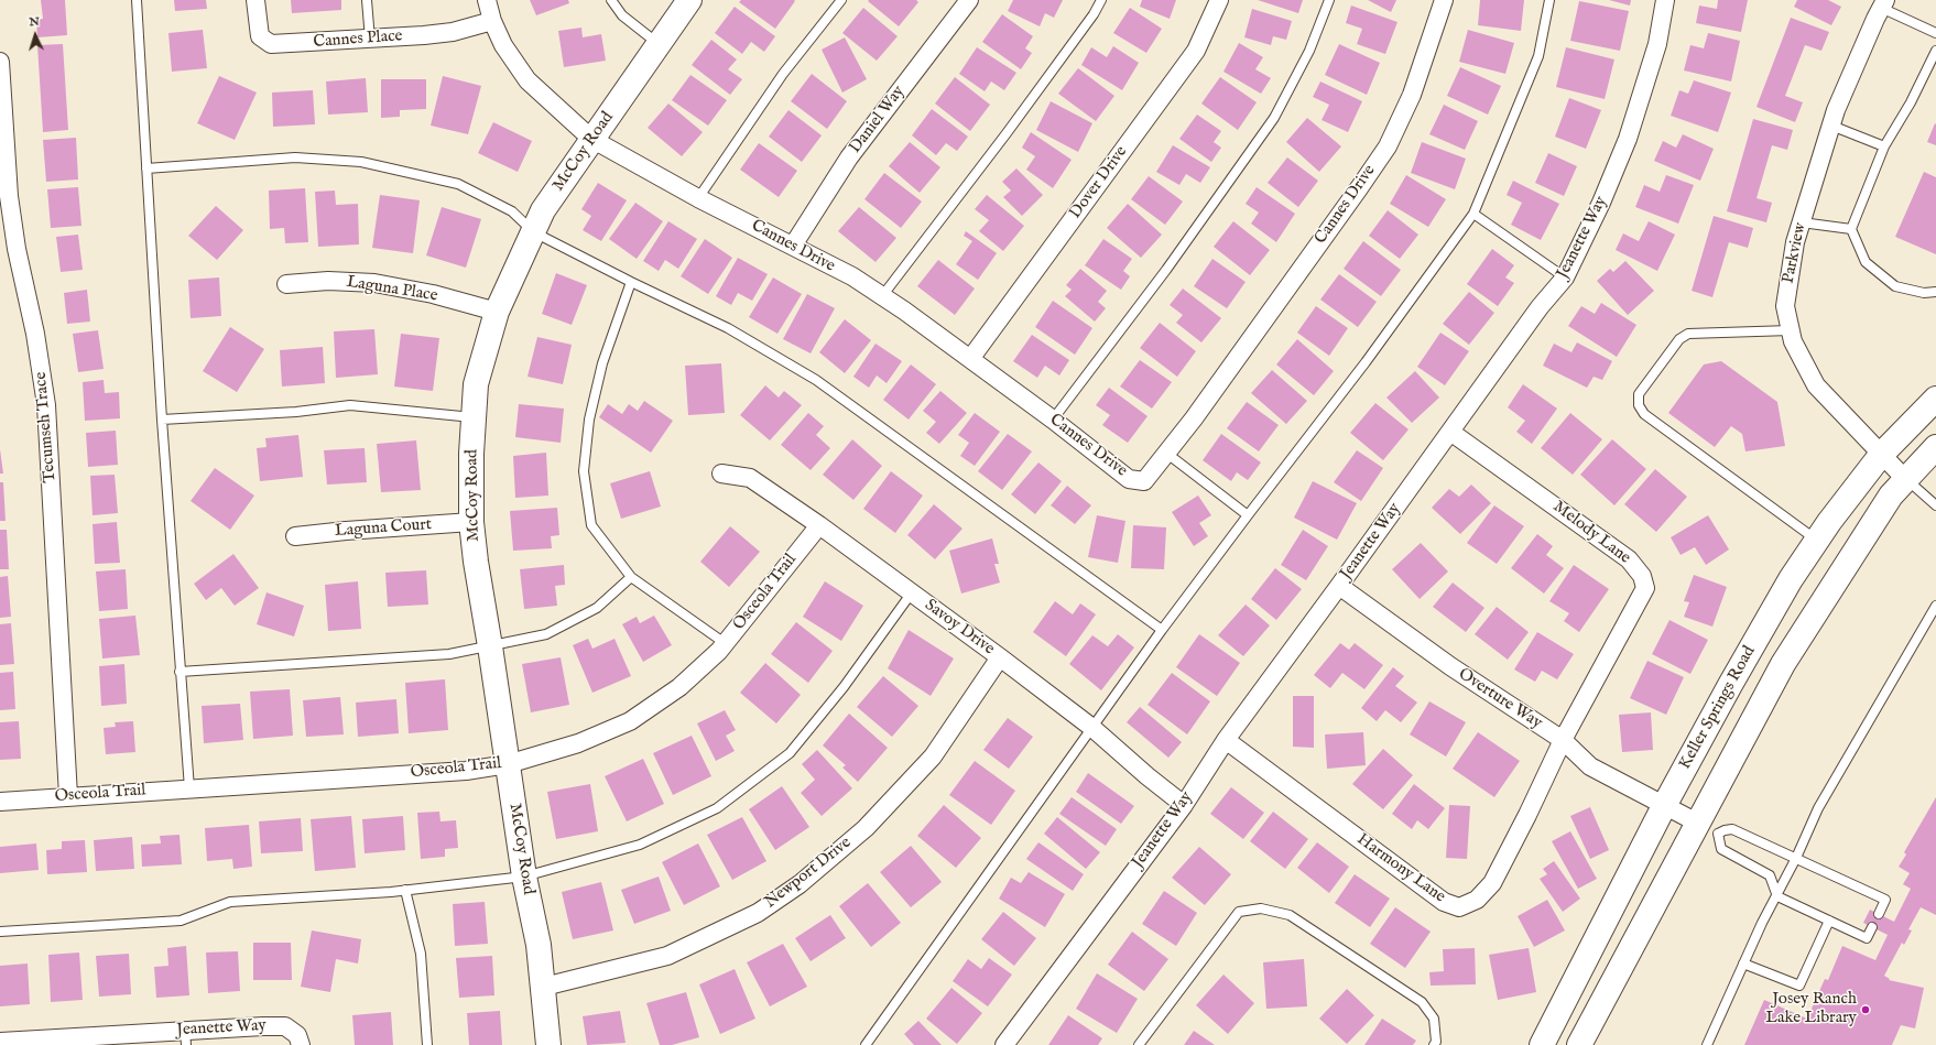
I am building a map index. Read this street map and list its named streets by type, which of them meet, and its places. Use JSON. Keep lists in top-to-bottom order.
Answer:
{
  "streets": {
    "main road": ["McCoy Road", "Keller Springs Road"],
    "street": [
      "Cannes Place",
      "Daniel Way",
      "Dover Drive",
      "Cannes Drive",
      "Jeanette Way",
      "Parkview",
      "Laguna Place",
      "Tecumseh Trace",
      "Laguna Court",
      "Melody Lane",
      "Osceola Trail",
      "Savoy Drive",
      "Overture Way",
      "Harmony Lane",
      "Newport Drive"
    ]
  },
  "crossings": [
    ["Cannes Place", "Cannes Drive"],
    ["Daniel Way", "Cannes Drive"],
    ["McCoy Road", "Cannes Drive"],
    ["McCoy Road", "Laguna Place"],
    ["McCoy Road", "Laguna Court"],
    ["McCoy Road", "Osceola Trail"],
    ["McCoy Road", "Newport Drive"],
    ["Dover Drive", "Cannes Drive"],
    ["Jeanette Way", "Melody Lane"],
    ["Jeanette Way", "Savoy Drive"],
    ["Jeanette Way", "Overture Way"],
    ["Jeanette Way", "Harmony Lane"],
    ["Parkview", "Keller Springs Road"],
    ["Tecumseh Trace", "Osceola Trail"],
    ["Melody Lane", "Overture Way"],
    ["Melody Lane", "Harmony Lane"],
    ["Osceola Trail", "Savoy Drive"],
    ["Savoy Drive", "Newport Drive"],
    ["Overture Way", "Keller Springs Road"],
    ["Overture Way", "Harmony Lane"]
  ],
  "places": ["Josey Ranch Lake Library"],
  "north": "top"
}
